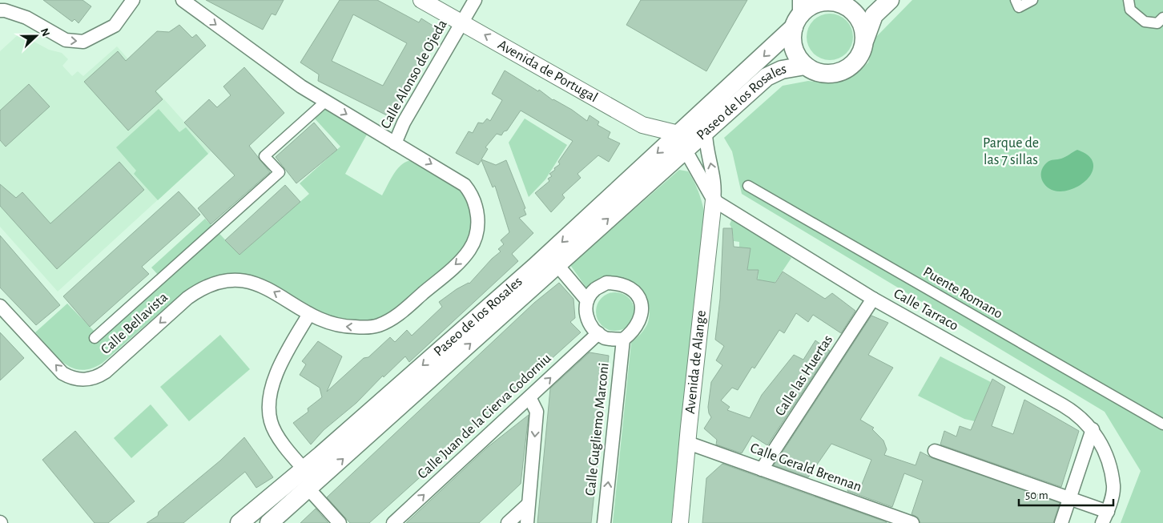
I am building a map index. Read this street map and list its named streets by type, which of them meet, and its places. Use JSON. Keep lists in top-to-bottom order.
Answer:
{
  "streets": {
    "main road": ["Paseo de los Rosales"],
    "street": [
      "Avenida de Portugal",
      "Calle Alonso de Ojeda",
      "Puente Romano",
      "Calle Tarraco",
      "Calle Bellavista",
      "Avenida de Alange",
      "Calle las Huertas",
      "Calle Juan de la Cierva Codorniu",
      "Calle Gugliemo Marconi",
      "Calle Gerald Brennan"
    ]
  },
  "crossings": [
    ["Avenida de Portugal", "Calle Alonso de Ojeda"],
    ["Avenida de Portugal", "Paseo de los Rosales"],
    ["Calle Alonso de Ojeda", "Calle Bellavista"],
    ["Calle Tarraco", "Avenida de Alange"],
    ["Calle Tarraco", "Calle las Huertas"],
    ["Avenida de Alange", "Calle Gerald Brennan"],
    ["Calle las Huertas", "Calle Gerald Brennan"],
    ["Calle Juan de la Cierva Codorniu", "Calle Gugliemo Marconi"]
  ],
  "one_way": ["Avenida de Portugal", "Calle Juan de la Cierva Codorniu"],
  "parks": ["Parque de las 7 sillas"],
  "scale_bar": "50 m",
  "north": "right"
}
